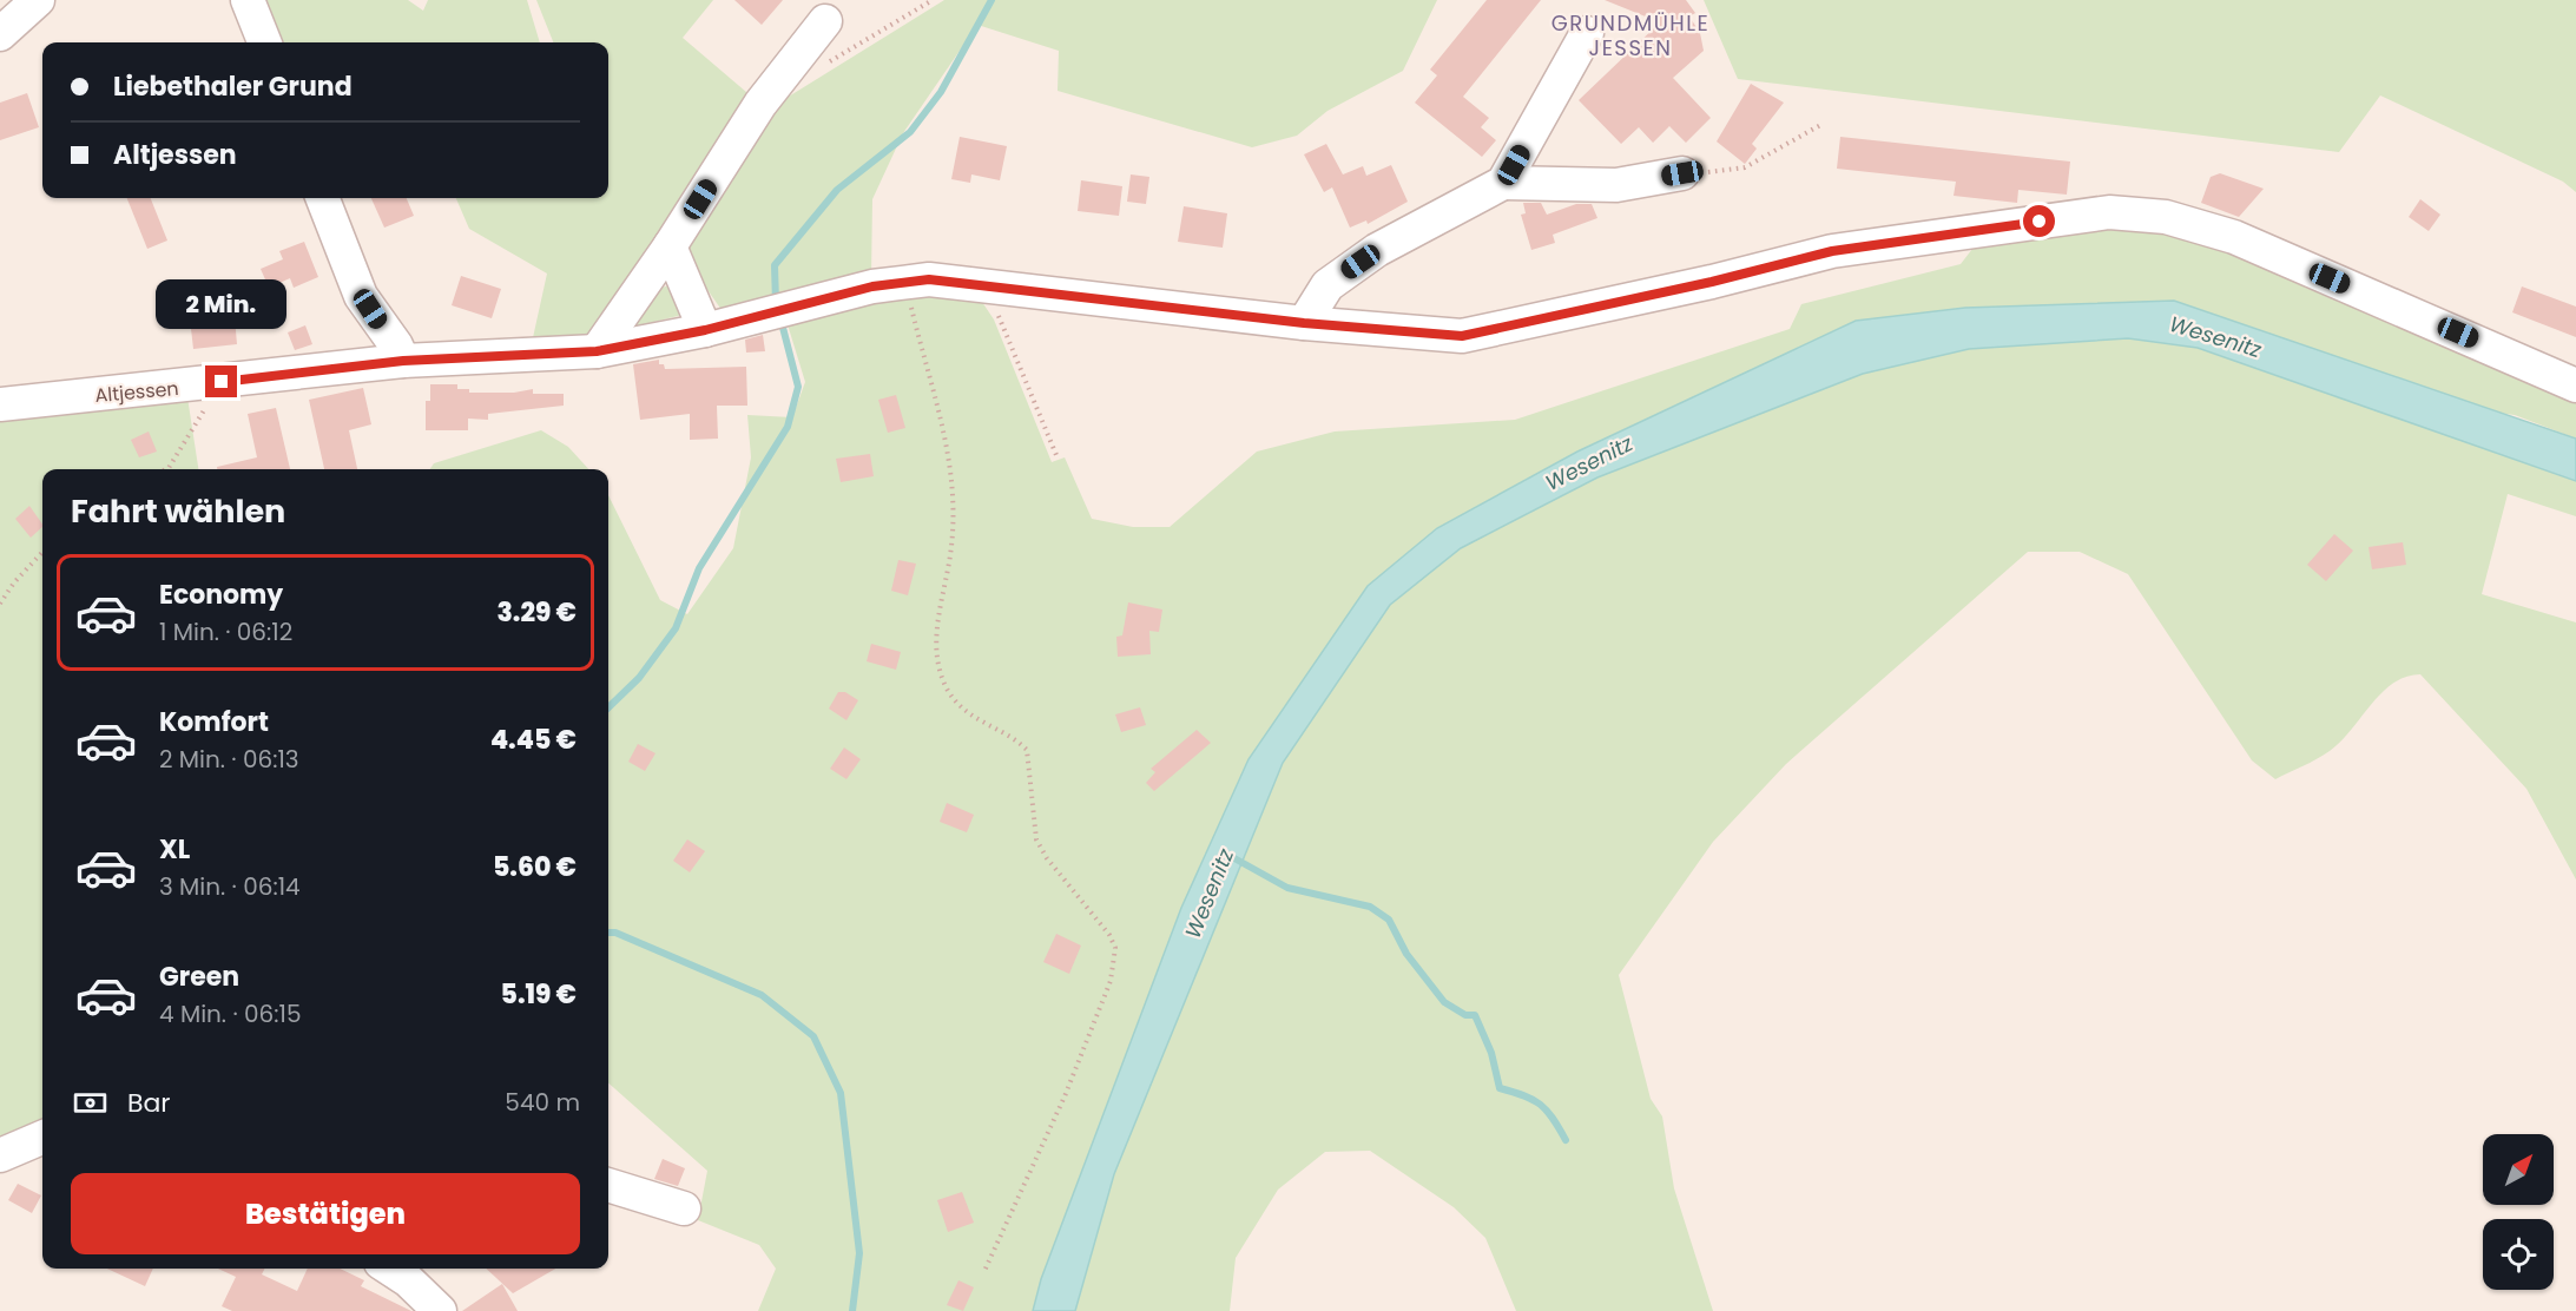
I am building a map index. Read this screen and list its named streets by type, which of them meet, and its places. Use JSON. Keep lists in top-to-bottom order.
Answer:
{
  "streets": {
    "street": ["Altjessen"]
  },
  "districts": ["GRUNDMÜHLE JESSEN"],
  "water": ["Wesenitz"],
  "north": "top right",
  "page": {
    "banner": ["Liebethaler Grund", "Altjessen"],
    "bubble": "2 Min.",
    "heading": "Fahrt wählen",
    "list": [
      {
        "name": "Economy",
        "note": "1 Min. · 06:12",
        "value": "3.29 €"
      },
      {
        "name": "Komfort",
        "note": "2 Min. · 06:13",
        "value": "4.45 €"
      },
      {
        "name": "XL",
        "note": "3 Min. · 06:14",
        "value": "5.60 €"
      },
      {
        "name": "Green",
        "note": "4 Min. · 06:15",
        "value": "5.19 €"
      }
    ],
    "pay": ["Bar", "540 m"],
    "buttons": "Bestätigen"
  }
}
